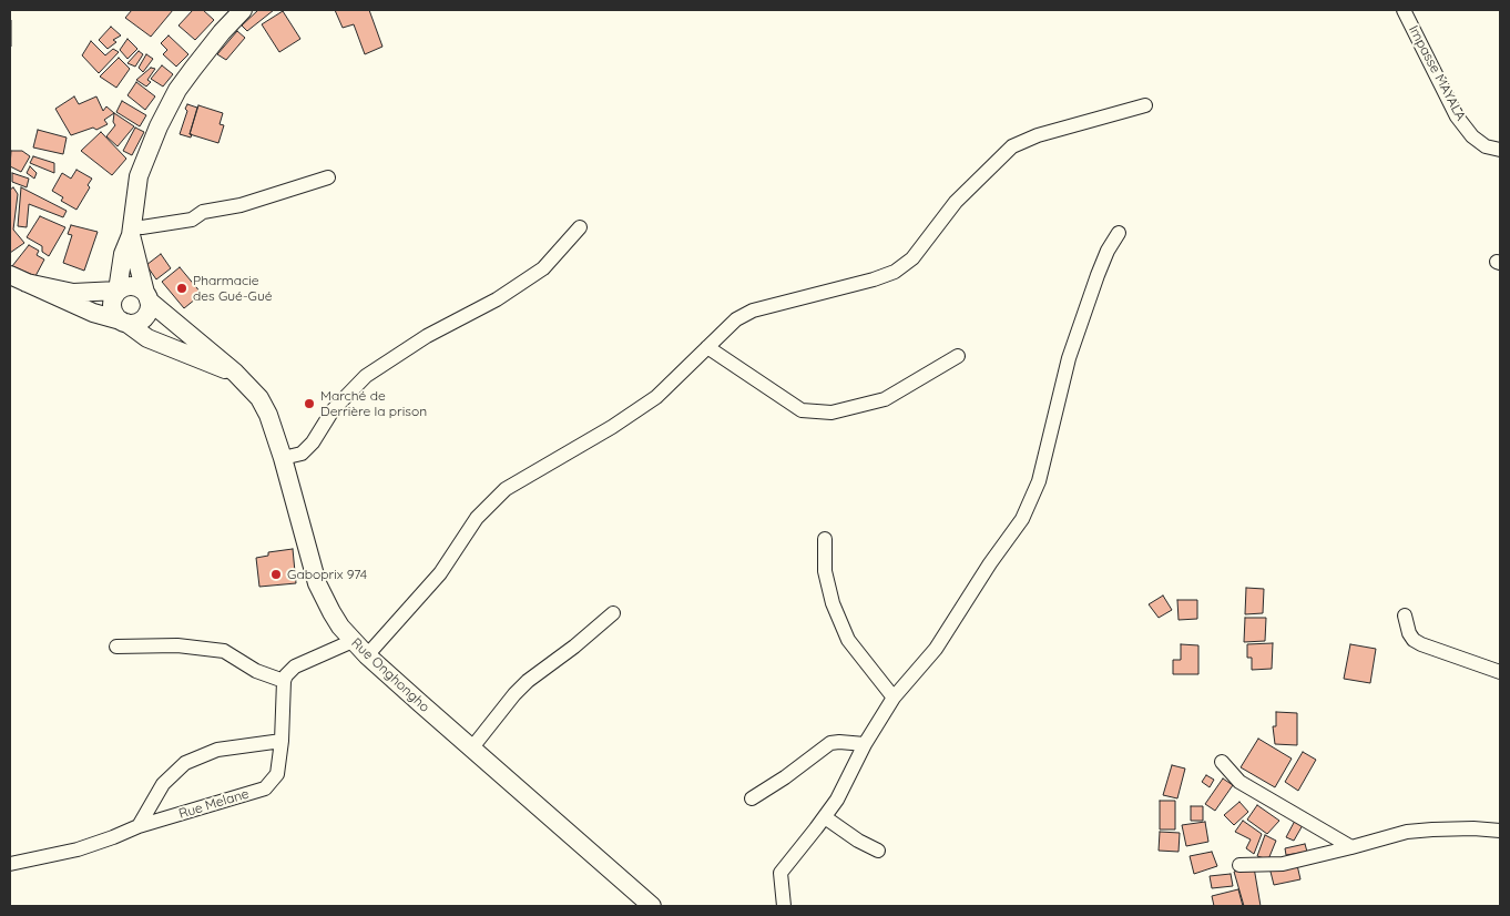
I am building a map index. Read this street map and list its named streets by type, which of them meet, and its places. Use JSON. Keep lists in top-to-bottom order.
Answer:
{
  "streets": {
    "main road": ["Rue Onghongho"],
    "street": ["Impasse MAYALA", "Rue Melane"]
  },
  "places": ["Pharmacie des Gué-Gué", "Marché de Derrière la prison", "Gaboprix 974"]
}
